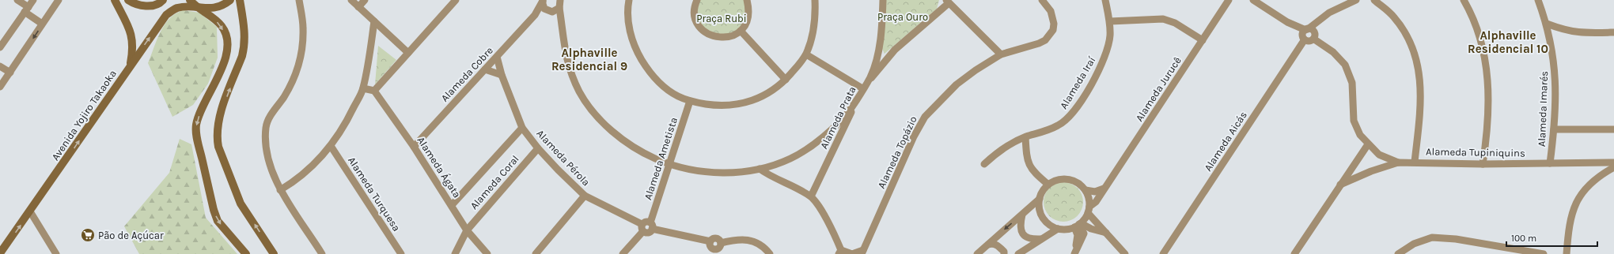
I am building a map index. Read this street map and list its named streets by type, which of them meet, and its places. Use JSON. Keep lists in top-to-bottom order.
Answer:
{
  "streets": {
    "street": [
      "Alameda Cobre",
      "Alameda Iraí",
      "Alameda Jurucê",
      "Alameda Imarés",
      "Avenida Yojiro Takaoka",
      "Alameda Prata",
      "Alameda Aicás",
      "Alameda Topázio",
      "Alameda Tupiniquins",
      "Alameda Pérola",
      "Alameda Ametista",
      "Alameda Ágata",
      "Alameda Coral",
      "Alameda Turquesa"
    ]
  },
  "crossings": [
    ["Alameda Cobre", "Alameda Pérola"],
    ["Alameda Cobre", "Alameda Ágata"],
    ["Alameda Imarés", "Alameda Tupiniquins"],
    ["Alameda Pérola", "Alameda Coral"],
    ["Alameda Ágata", "Alameda Coral"]
  ],
  "one_way": ["Avenida Yojiro Takaoka"],
  "districts": ["Alphaville Residencial 10", "Alphaville Residencial 9"],
  "parks": ["Praça Ouro", "Praça Rubi"],
  "places": {
    "supermarket": ["Pão de Açúcar"]
  },
  "scale_bar": "100 m"
}
